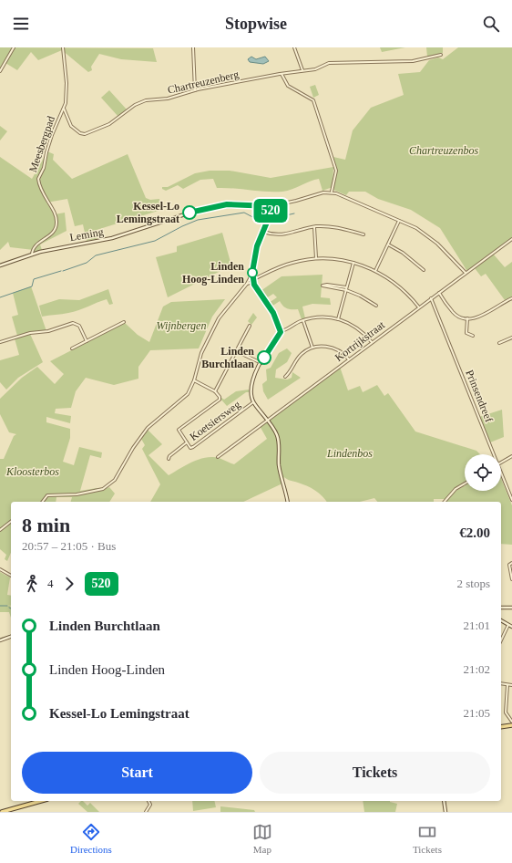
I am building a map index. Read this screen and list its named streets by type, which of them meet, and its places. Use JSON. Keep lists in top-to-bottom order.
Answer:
{
  "streets": {
    "street": [
      "Chartreuzenberg",
      "Meesbergpad",
      "Leming",
      "Kortrijkstraat",
      "Prinsendreef",
      "Koetsiersweg"
    ]
  },
  "crossings": [
    ["Chartreuzenberg", "Meesbergpad"],
    ["Meesbergpad", "Leming"],
    ["Kortrijkstraat", "Prinsendreef"]
  ],
  "parks": [
    "Chartreuzenbos",
    "Wijnbergen",
    "Lindenbos",
    "Kloosterbos"
  ],
  "places": ["Kessel-Lo Lemingstraat", "Linden Hoog-Linden", "Linden Burchtlaan"],
  "lines": ["bus line 520"],
  "page": {
    "header": "Stopwise",
    "on_map": "520",
    "heading": ["8 min", "20:57 – 21:05 · Bus", "€2.00"],
    "legs": ["4", "520", "2 stops"],
    "list": [
      {
        "name": "Linden Burchtlaan",
        "value": "21:01"
      },
      {
        "name": "Linden Hoog-Linden",
        "value": "21:02"
      },
      {
        "name": "Kessel-Lo Lemingstraat",
        "value": "21:05"
      }
    ],
    "buttons": ["Start", "Tickets"],
    "tabs": ["Directions", "Map", "Tickets"]
  }
}
